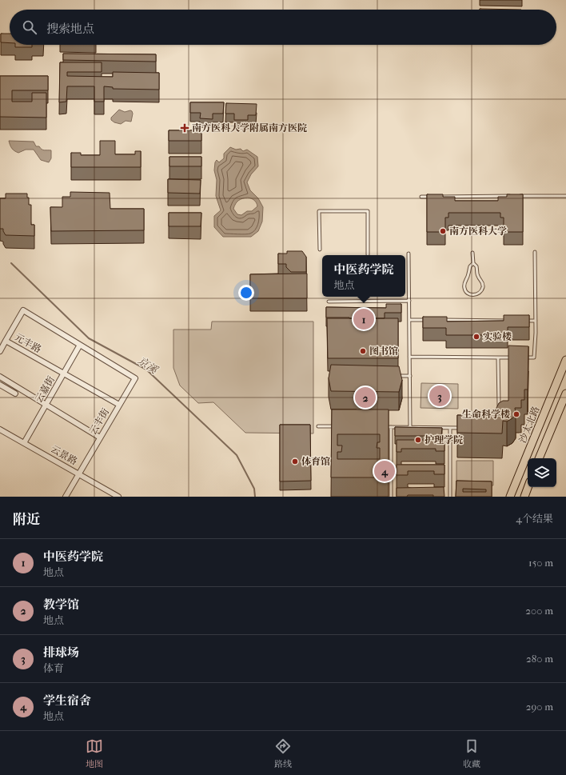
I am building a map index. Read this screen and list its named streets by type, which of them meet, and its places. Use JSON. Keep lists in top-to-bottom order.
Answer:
{
  "streets": {
    "main road": ["沙太北路"],
    "street": [
      "元丰路",
      "云嘉街",
      "云丰街",
      "云景路"
    ]
  },
  "crossings": [
    ["元丰路", "云嘉街"],
    ["元丰路", "云丰街"],
    ["云嘉街", "云景路"],
    ["云丰街", "云景路"]
  ],
  "water": ["京溪"],
  "places": {
    "health": ["南方医科大学附属南方医院"],
    "other": [
      "南方医科大学",
      "实验楼",
      "图书馆",
      "生命科学楼",
      "护理学院",
      "体育馆"
    ]
  },
  "page": {
    "search": "搜索地点",
    "popup": ["中医药学院", "地点"],
    "pins": [
      "1",
      "3",
      "2",
      "4"
    ],
    "heading": ["附近", "4个结果"],
    "list": [
      {
        "mark": "1",
        "name": "中医药学院",
        "note": "地点",
        "value": "150 m"
      },
      {
        "mark": "2",
        "name": "教学馆",
        "note": "地点",
        "value": "200 m"
      },
      {
        "mark": "3",
        "name": "排球场",
        "note": "体育",
        "value": "280 m"
      },
      {
        "mark": "4",
        "name": "学生宿舍",
        "note": "地点",
        "value": "290 m"
      }
    ],
    "nav": ["地图", "路线", "收藏"]
  }
}
